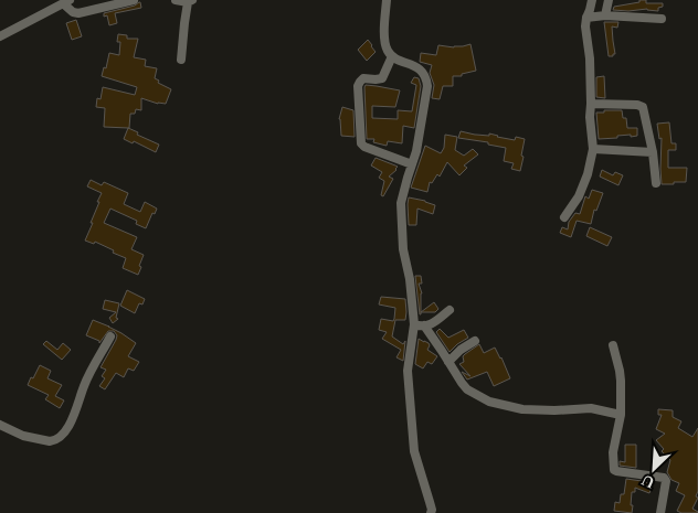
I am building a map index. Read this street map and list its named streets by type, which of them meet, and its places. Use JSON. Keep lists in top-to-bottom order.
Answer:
{
  "north": "bottom left"
}
